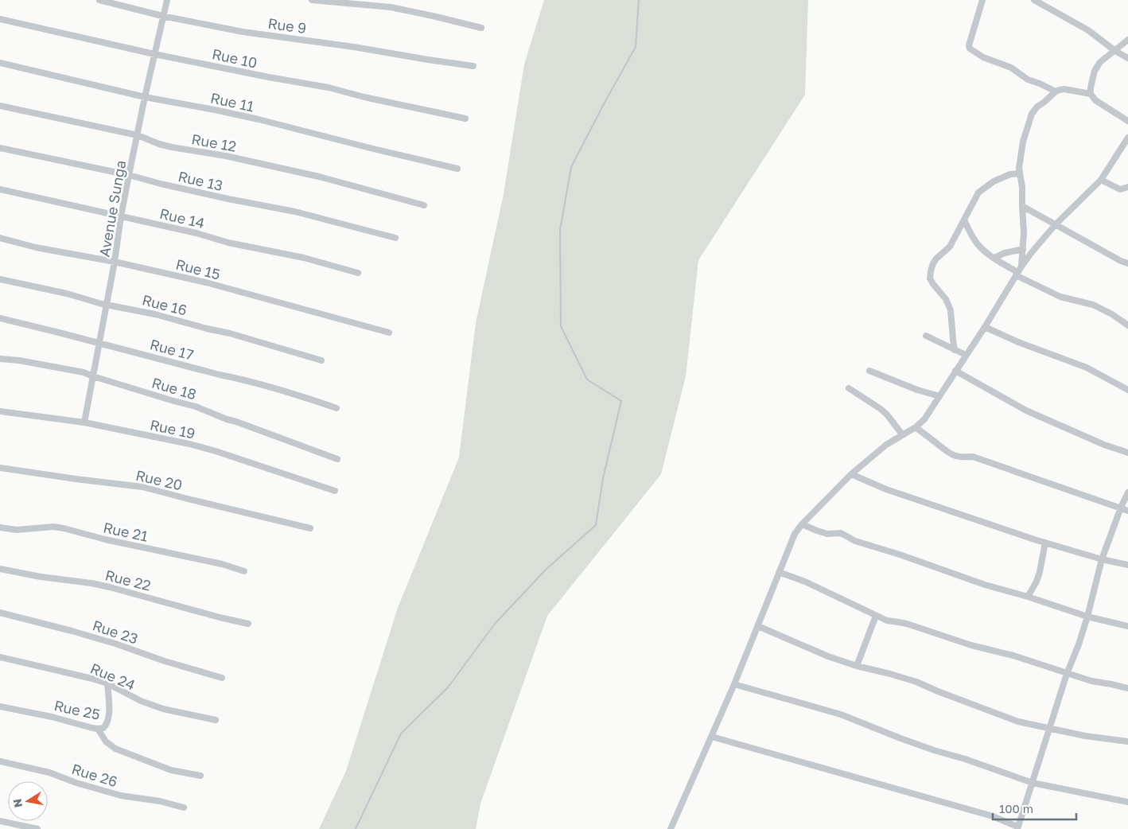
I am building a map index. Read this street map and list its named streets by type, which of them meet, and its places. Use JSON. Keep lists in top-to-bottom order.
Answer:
{
  "streets": {
    "street": [
      "Rue 9",
      "Rue 10",
      "Rue 11",
      "Rue 12",
      "Rue 13",
      "Avenue Sunga",
      "Rue 14",
      "Rue 15",
      "Rue 16",
      "Rue 17",
      "Rue 18",
      "Rue 19",
      "Rue 20",
      "Rue 21",
      "Rue 22",
      "Rue 23",
      "Rue 24",
      "Rue 25",
      "Rue 26"
    ]
  },
  "crossings": [
    ["Rue 9", "Avenue Sunga"],
    ["Rue 10", "Avenue Sunga"],
    ["Rue 11", "Avenue Sunga"],
    ["Rue 12", "Avenue Sunga"],
    ["Rue 13", "Avenue Sunga"],
    ["Avenue Sunga", "Rue 14"],
    ["Avenue Sunga", "Rue 15"],
    ["Avenue Sunga", "Rue 16"],
    ["Avenue Sunga", "Rue 17"],
    ["Avenue Sunga", "Rue 18"],
    ["Avenue Sunga", "Rue 19"],
    ["Rue 24", "Rue 25"]
  ],
  "scale_bar": "100 m",
  "north": "left"
}
